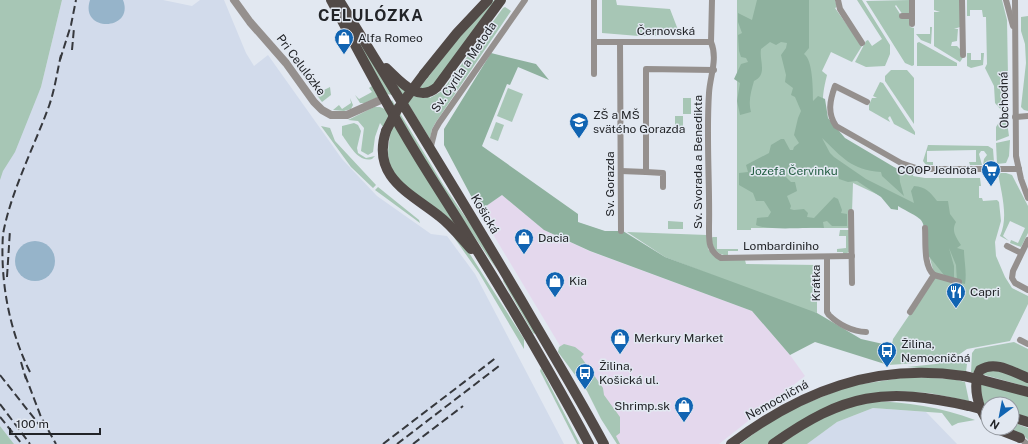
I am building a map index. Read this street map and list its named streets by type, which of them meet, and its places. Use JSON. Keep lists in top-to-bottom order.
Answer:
{
  "streets": {
    "main road": ["Košická", "Nemocničná"],
    "street": [
      "Černovská",
      "Pri Celulózke",
      "Sv. Cyrila a Metoda",
      "Obchodná",
      "Sv. Svorada a Benedikta",
      "Sv. Gorazda",
      "Lombardiniho",
      "Krátka"
    ]
  },
  "crossings": [
    ["Černovská", "Sv. Svorada a Benedikta"],
    ["Černovská", "Sv. Gorazda"],
    ["Sv. Cyrila a Metoda", "Košická"],
    ["Sv. Svorada a Benedikta", "Lombardiniho"],
    ["Lombardiniho", "Krátka"]
  ],
  "districts": ["CELULÓZKA"],
  "parks": ["Jozefa Červinku"],
  "places": {
    "shop": [
      "Alfa Romeo",
      "Dacia",
      "Kia",
      "Merkury Market",
      "Shrimp.sk"
    ],
    "school or university": ["ZŠ a MŠ svätého Gorazda"],
    "supermarket": ["COOP Jednota"],
    "restaurant": ["Capri"],
    "bus stop": ["Žilina, Nemocničná", "Žilina, Košická ul."]
  },
  "scale_bar": "100 m",
  "north": "bottom left"
}
